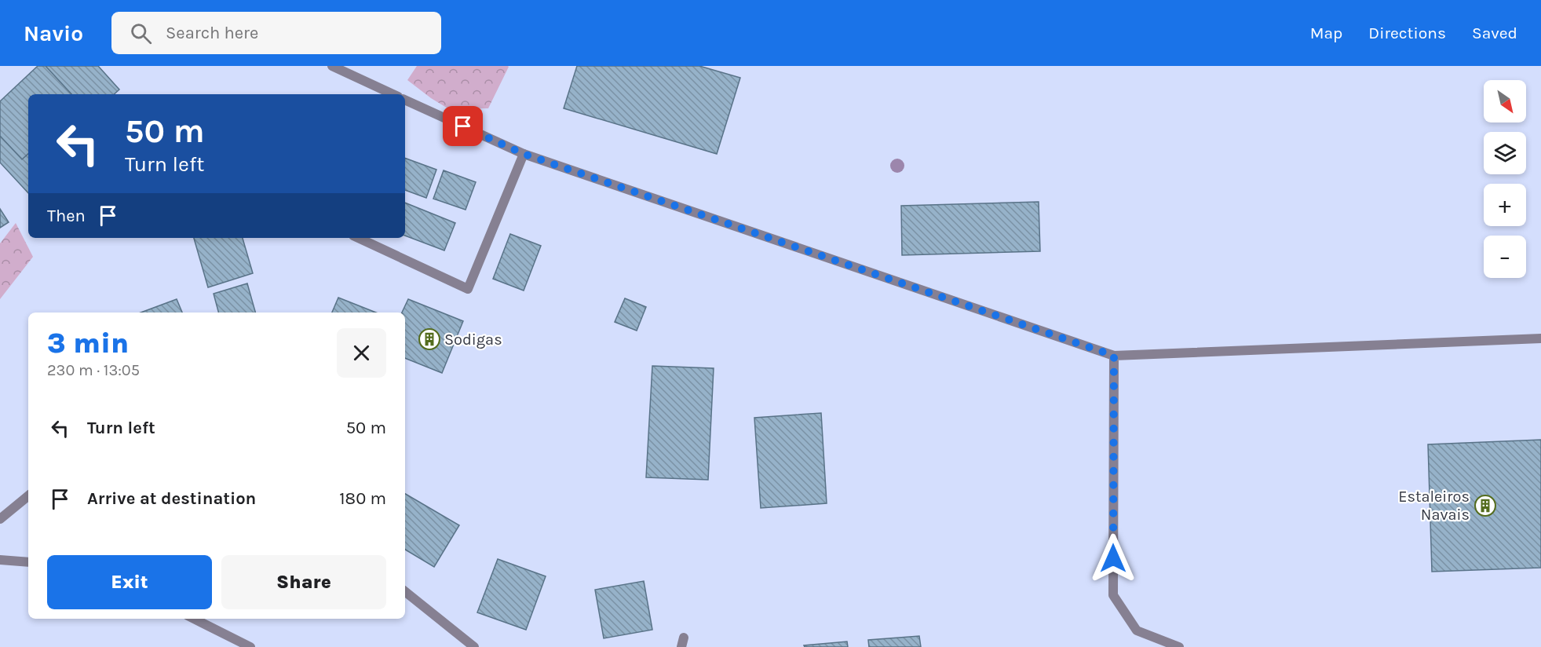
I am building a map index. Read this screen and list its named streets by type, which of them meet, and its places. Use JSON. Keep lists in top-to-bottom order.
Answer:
{
  "places": {
    "building": ["Sodigas", "Estaleiros Navais"]
  },
  "north": "bottom right",
  "page": {
    "header": "Navio",
    "search": "Search here",
    "nav": ["Map", "Directions", "Saved"],
    "map_buttons": ["+", "−"],
    "turn": ["50 m", "Turn left"],
    "then": "Then",
    "heading": ["3 min", "230 m · 13:05"],
    "list": [
      {
        "name": "Turn left",
        "value": "50 m"
      },
      {
        "name": "Arrive at destination",
        "value": "180 m"
      }
    ],
    "buttons": ["Exit", "Share"]
  }
}
